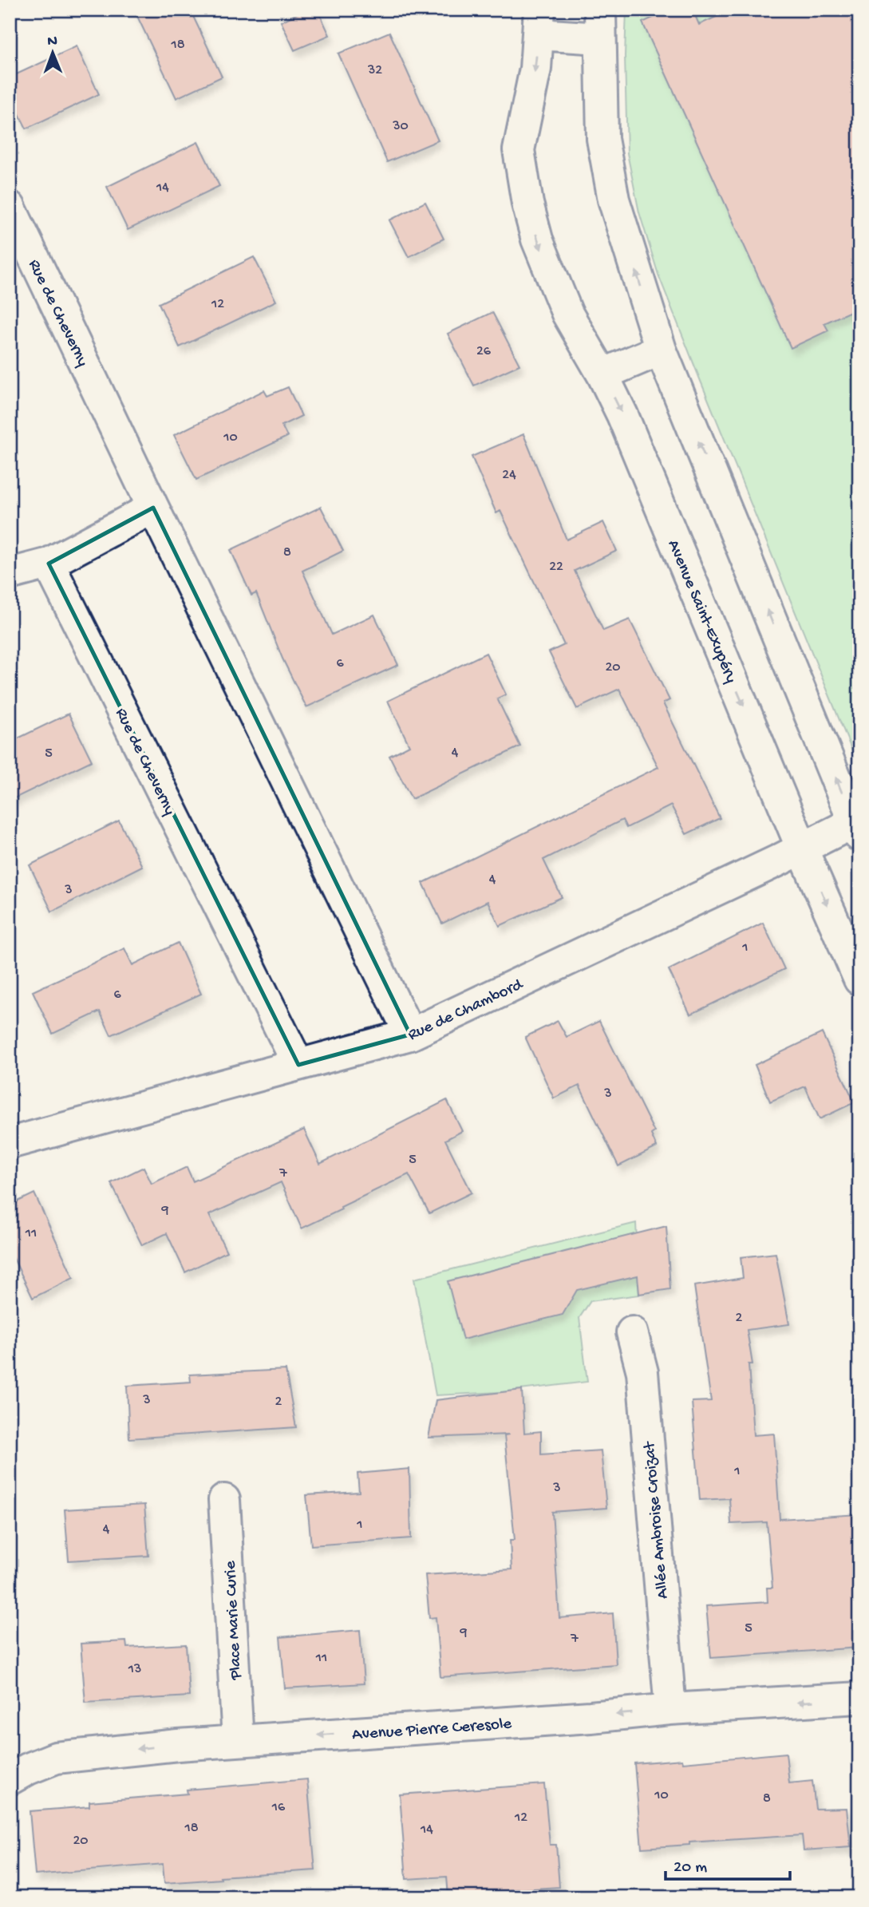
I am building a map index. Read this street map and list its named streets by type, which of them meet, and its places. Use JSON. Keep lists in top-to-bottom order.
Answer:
{
  "streets": {
    "street": [
      "Rue de Cheverny",
      "Avenue Saint-Exupéry",
      "Rue de Chambord",
      "Allée Ambroise Croizat",
      "Place Marie Curie",
      "Avenue Pierre Ceresole"
    ]
  },
  "crossings": [
    ["Rue de Cheverny", "Rue de Chambord"],
    ["Avenue Saint-Exupéry", "Rue de Chambord"],
    ["Allée Ambroise Croizat", "Avenue Pierre Ceresole"],
    ["Place Marie Curie", "Avenue Pierre Ceresole"]
  ],
  "one_way": ["Avenue Pierre Ceresole"],
  "house_numbers": [
    "18",
    "32",
    "30",
    "14",
    "12",
    "26",
    "10",
    "24",
    "8",
    "22",
    "6",
    "20",
    "4",
    "5",
    "4",
    "3",
    "1",
    "6",
    "3",
    "5",
    "7",
    "9",
    "11",
    "2",
    "3",
    "2",
    "1",
    "3",
    "1",
    "4",
    "5",
    "9",
    "7",
    "11",
    "13",
    "10",
    "8",
    "16",
    "12",
    "18",
    "14",
    "20"
  ],
  "scale_bar": "20 m",
  "north": "top"
}
